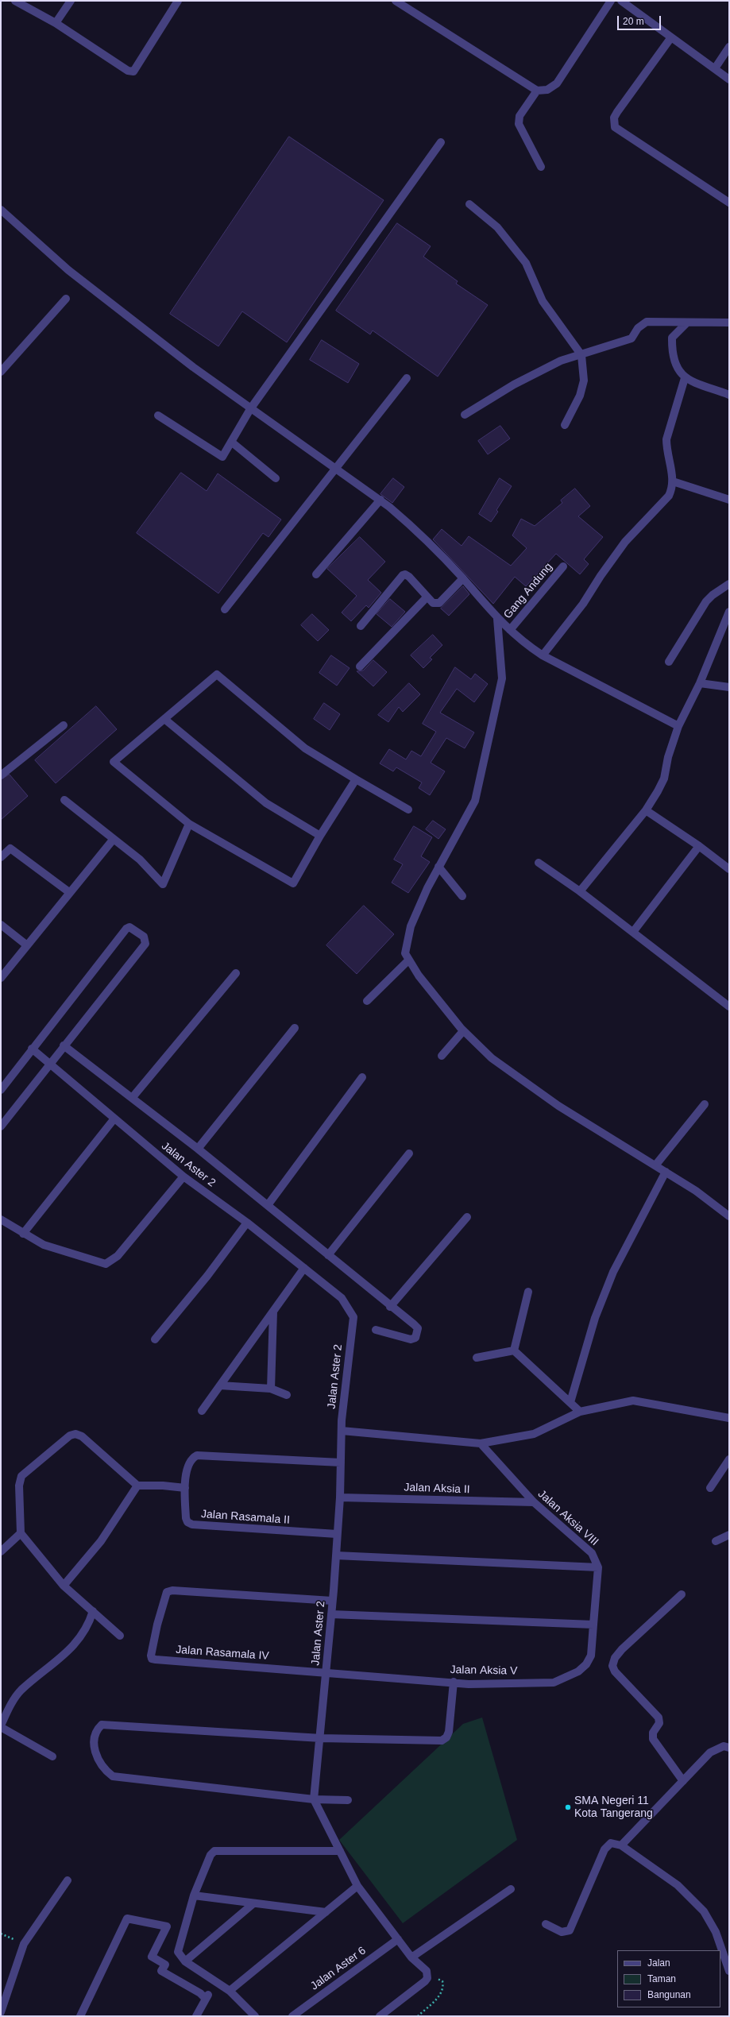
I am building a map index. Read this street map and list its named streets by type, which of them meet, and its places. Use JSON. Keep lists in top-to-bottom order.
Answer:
{
  "streets": {
    "street": [
      "Gang Andung",
      "Jalan Aster 2",
      "Jalan Aksia II",
      "Jalan Rasamala II",
      "Jalan Aksia VIII",
      "Jalan Rasamala IV",
      "Jalan Aksia V",
      "Jalan Aster 6"
    ]
  },
  "crossings": [
    ["Jalan Aster 2", "Jalan Aksia II"],
    ["Jalan Aster 2", "Jalan Rasamala II"],
    ["Jalan Aster 2", "Jalan Rasamala IV"],
    ["Jalan Aster 2", "Jalan Aksia V"],
    ["Jalan Aksia II", "Jalan Aksia VIII"],
    ["Jalan Rasamala IV", "Jalan Aksia V"]
  ],
  "places": ["SMA Negeri 11 Kota Tangerang"],
  "legend": ["Jalan", "Taman", "Bangunan"],
  "scale_bar": "20 m"
}
